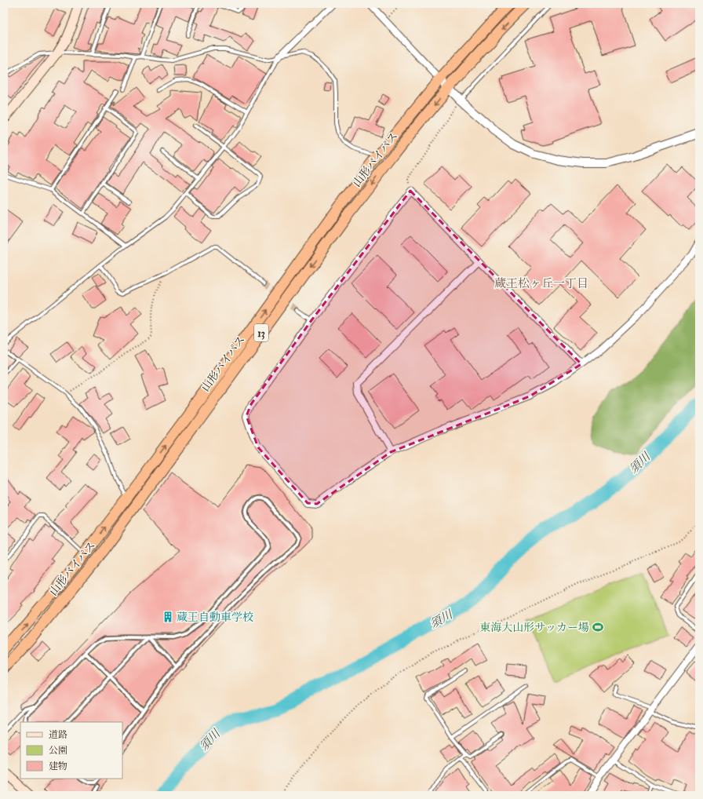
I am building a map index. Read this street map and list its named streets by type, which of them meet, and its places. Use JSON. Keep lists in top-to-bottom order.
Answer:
{
  "streets": {
    "highway": ["山形バイパス", "13"]
  },
  "districts": ["蔵王松ヶ丘一丁目"],
  "water": ["須川"],
  "places": {
    "building": ["蔵王自動車学校"],
    "sports": ["東海大山形サッカー場"]
  },
  "legend": ["道路", "公園", "建物"]
}
